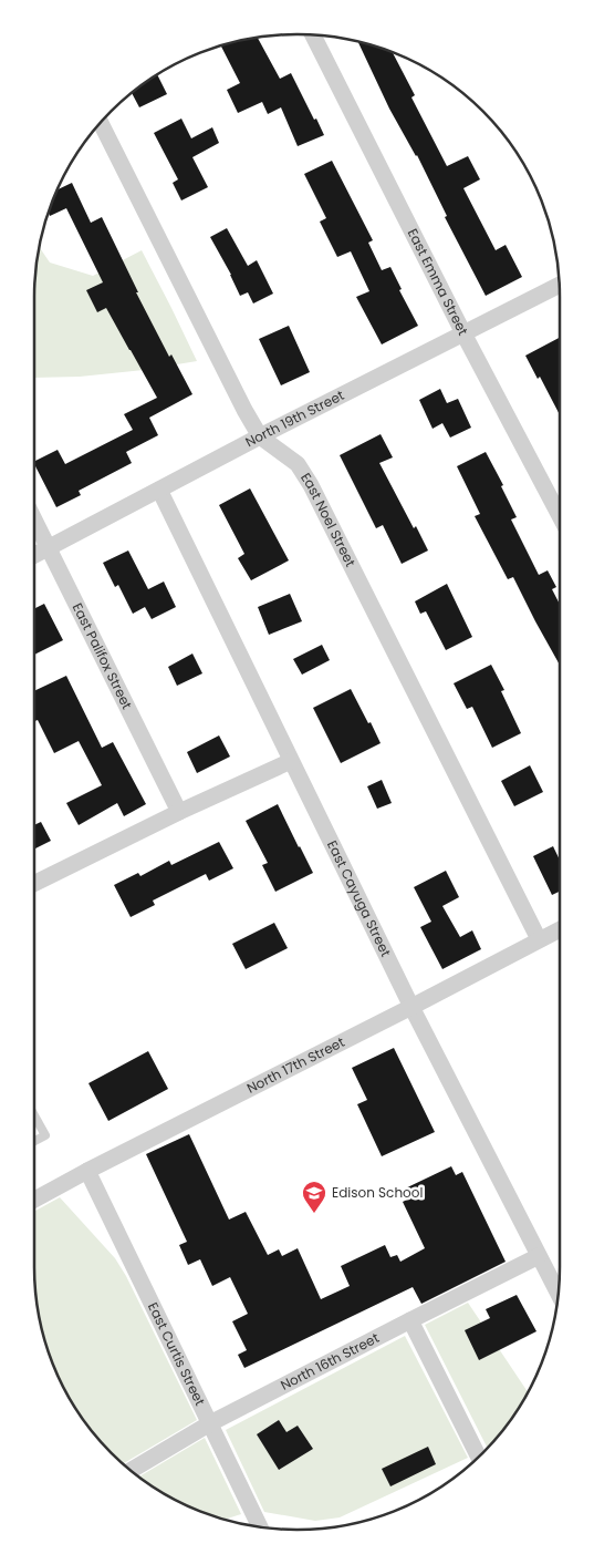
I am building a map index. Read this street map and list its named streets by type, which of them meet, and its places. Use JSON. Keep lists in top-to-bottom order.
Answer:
{
  "streets": {
    "street": [
      "East Emma Street",
      "North 19th Street",
      "East Noel Street",
      "East Palifox Street",
      "East Cayuga Street",
      "North 17th Street",
      "East Curtis Street",
      "North 16th Street"
    ]
  },
  "crossings": [
    ["East Emma Street", "North 19th Street"],
    ["North 19th Street", "East Noel Street"],
    ["North 19th Street", "East Palifox Street"],
    ["North 19th Street", "East Cayuga Street"],
    ["East Noel Street", "North 17th Street"],
    ["East Cayuga Street", "North 17th Street"],
    ["East Cayuga Street", "North 16th Street"],
    ["North 17th Street", "East Curtis Street"],
    ["East Curtis Street", "North 16th Street"]
  ],
  "places": {
    "school or university": ["Edison School"]
  }
}
